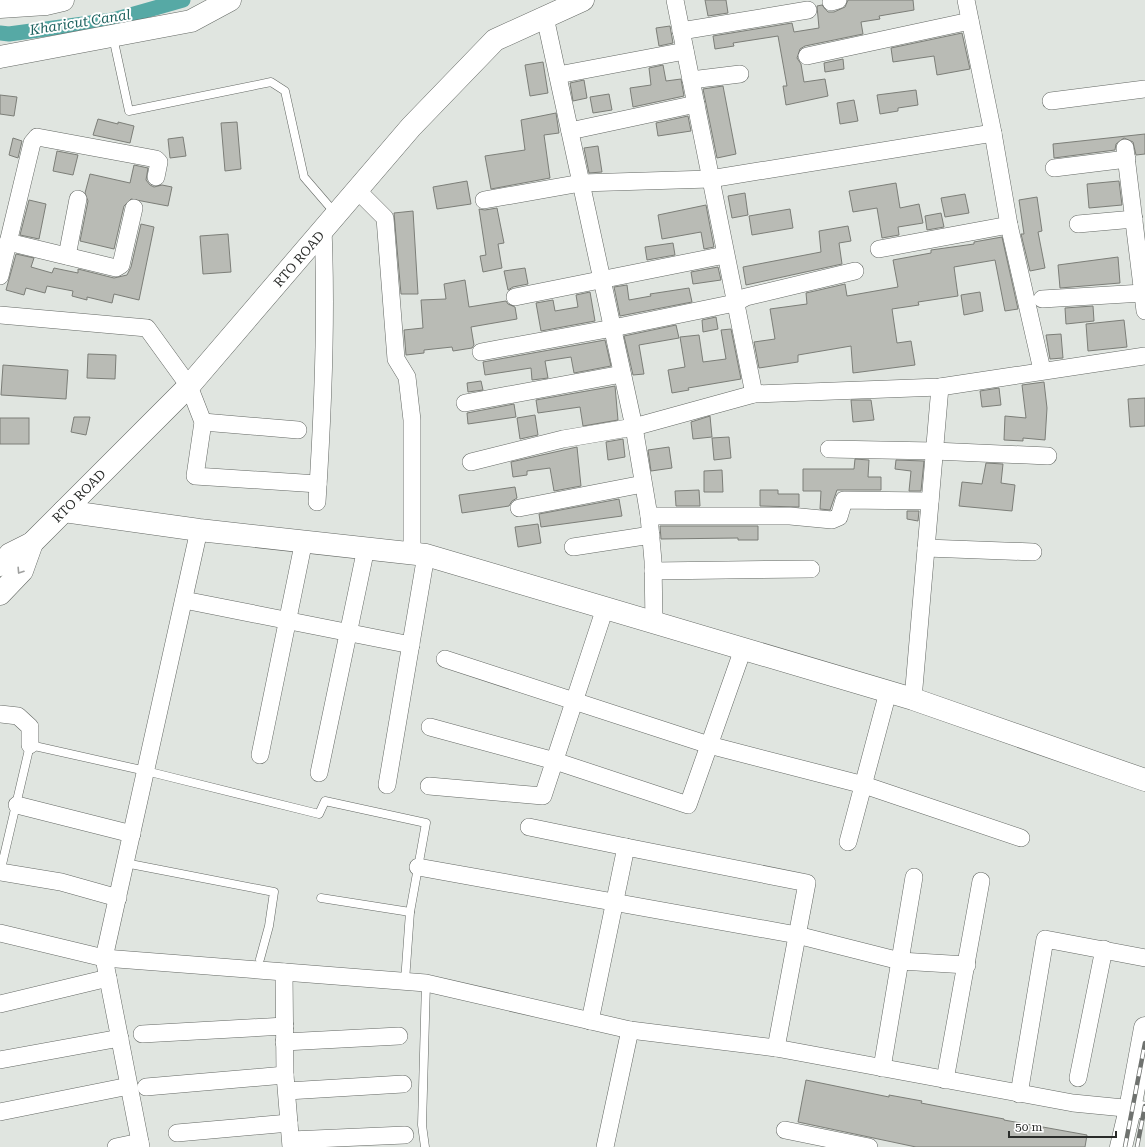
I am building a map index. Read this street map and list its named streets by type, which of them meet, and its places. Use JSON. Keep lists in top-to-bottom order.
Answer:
{
  "streets": {
    "street": ["RTO ROAD"]
  },
  "water": ["Kharicut Canal"],
  "scale_bar": "50 m"
}
